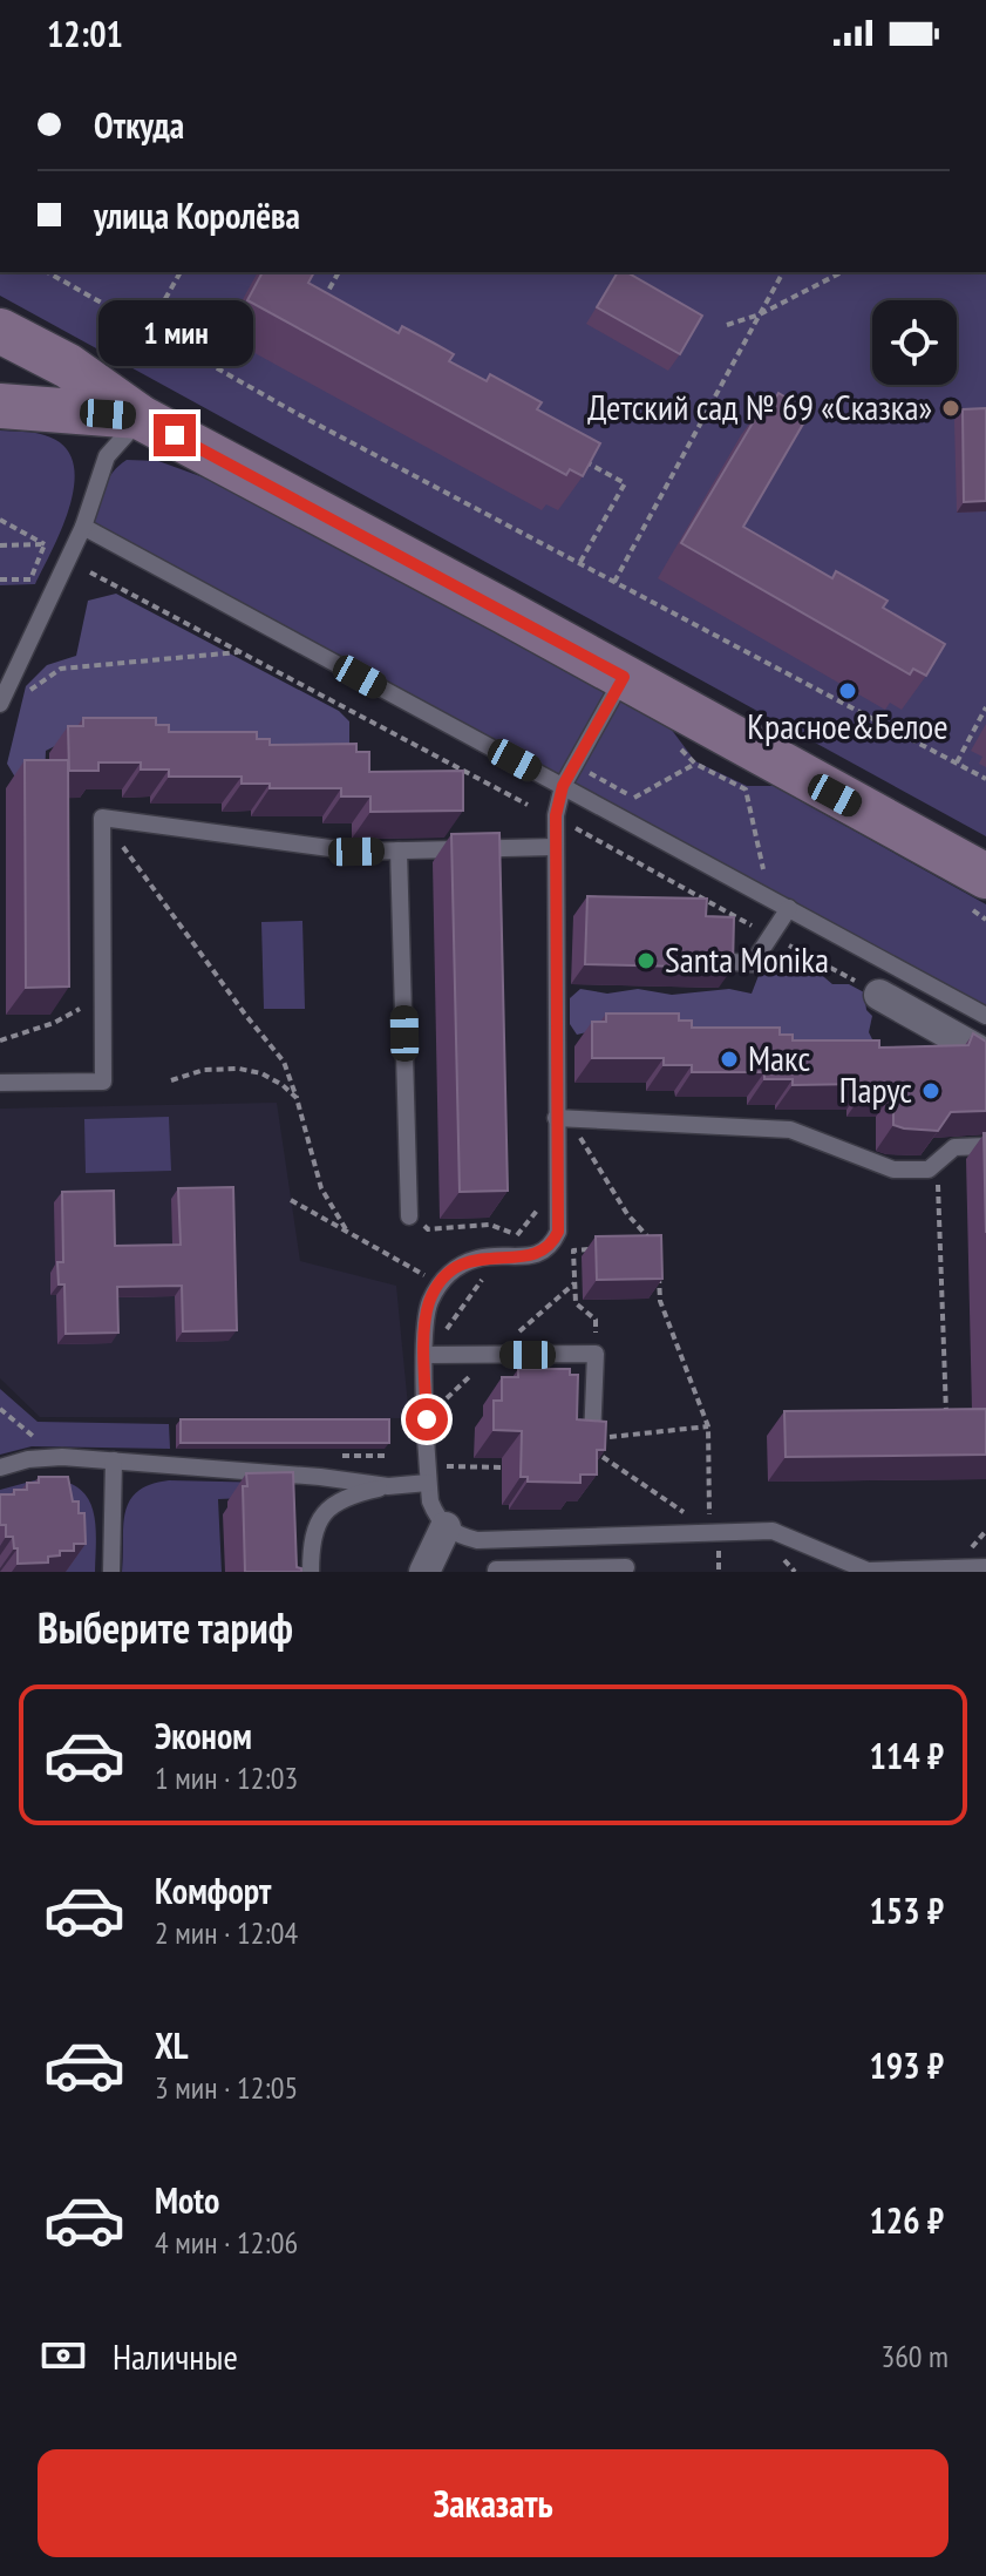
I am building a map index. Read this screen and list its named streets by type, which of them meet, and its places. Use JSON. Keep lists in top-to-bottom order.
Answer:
{
  "places": [
    "Детский сад № 69 «Сказка»",
    "Красное&Белое",
    "Santa Monika",
    "Макс",
    "Парус"
  ],
  "page": {
    "status": "12:01",
    "banner": ["Откуда", "улица Королёва"],
    "bubble": "1 мин",
    "heading": "Выберите тариф",
    "list": [
      {
        "name": "Эконом",
        "note": "1 мин · 12:03",
        "value": "114 ₽"
      },
      {
        "name": "Комфорт",
        "note": "2 мин · 12:04",
        "value": "153 ₽"
      },
      {
        "name": "XL",
        "note": "3 мин · 12:05",
        "value": "193 ₽"
      },
      {
        "name": "Moto",
        "note": "4 мин · 12:06",
        "value": "126 ₽"
      }
    ],
    "pay": ["Наличные", "360 m"],
    "buttons": "Заказать"
  }
}
